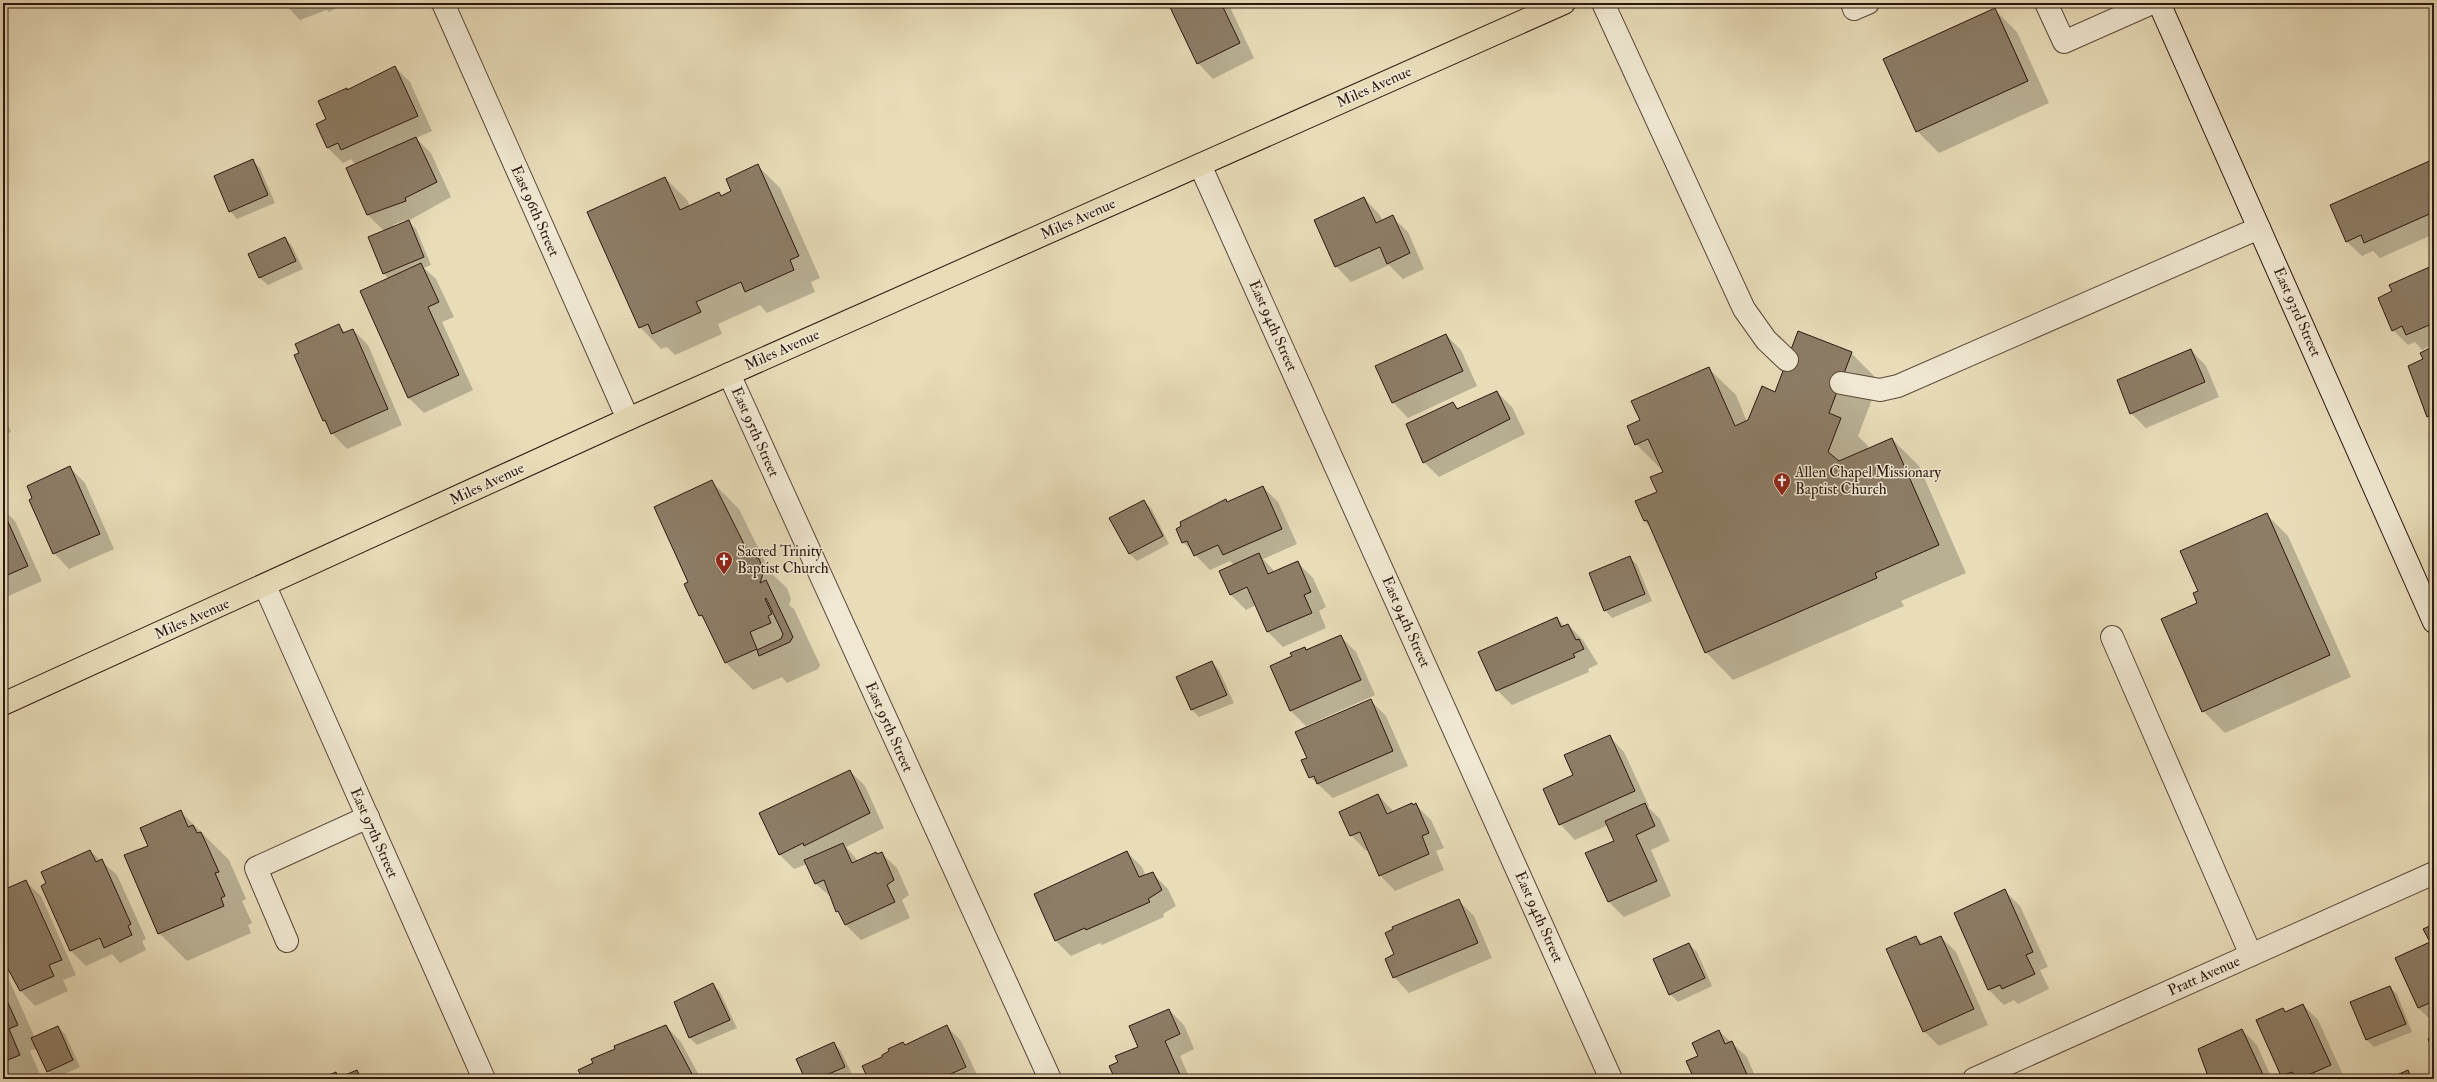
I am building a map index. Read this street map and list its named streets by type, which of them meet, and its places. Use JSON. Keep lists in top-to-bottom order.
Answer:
{
  "streets": {
    "main road": ["Miles Avenue"],
    "street": [
      "East 96th Street",
      "East 93rd Street",
      "East 94th Street",
      "East 95th Street",
      "East 97th Street",
      "Pratt Avenue"
    ]
  },
  "crossings": [
    ["Miles Avenue", "East 96th Street"],
    ["Miles Avenue", "East 94th Street"],
    ["Miles Avenue", "East 95th Street"],
    ["Miles Avenue", "East 97th Street"]
  ],
  "places": {
    "church": ["Allen Chapel Missionary Baptist Church", "Sacred Trinity Baptist Church"]
  }
}
